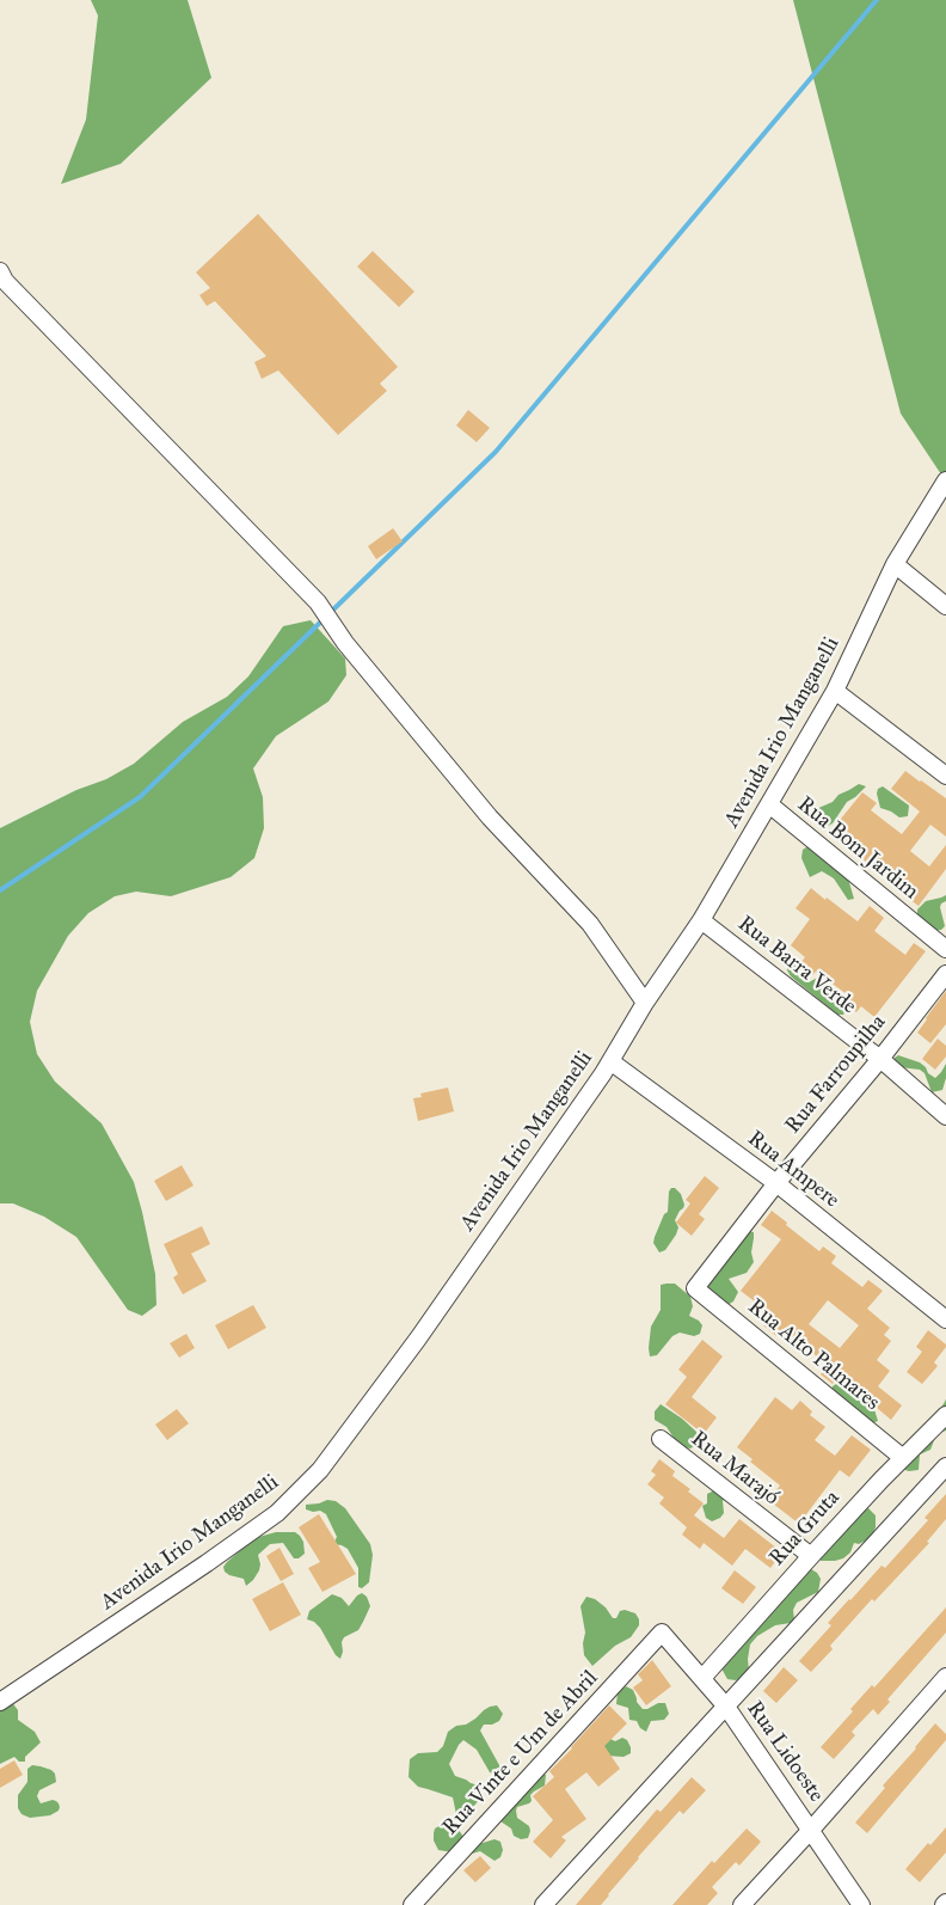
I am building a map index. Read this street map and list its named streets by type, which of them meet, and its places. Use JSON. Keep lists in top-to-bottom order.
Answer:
{
  "streets": {
    "street": [
      "Avenida Irio Manganelli",
      "Rua Bom Jardim",
      "Rua Barra Verde",
      "Rua Farroupilha",
      "Rua Ampere",
      "Rua Alto Palmares",
      "Rua Marajó",
      "Rua Gruta",
      "Rua Lidoeste",
      "Rua Vinte e Um de Abril"
    ]
  },
  "crossings": [
    ["Avenida Irio Manganelli", "Rua Bom Jardim"],
    ["Avenida Irio Manganelli", "Rua Barra Verde"],
    ["Avenida Irio Manganelli", "Rua Ampere"],
    ["Rua Barra Verde", "Rua Farroupilha"],
    ["Rua Farroupilha", "Rua Ampere"],
    ["Rua Farroupilha", "Rua Alto Palmares"],
    ["Rua Alto Palmares", "Rua Gruta"],
    ["Rua Marajó", "Rua Gruta"],
    ["Rua Gruta", "Rua Lidoeste"],
    ["Rua Lidoeste", "Rua Vinte e Um de Abril"]
  ]
}
